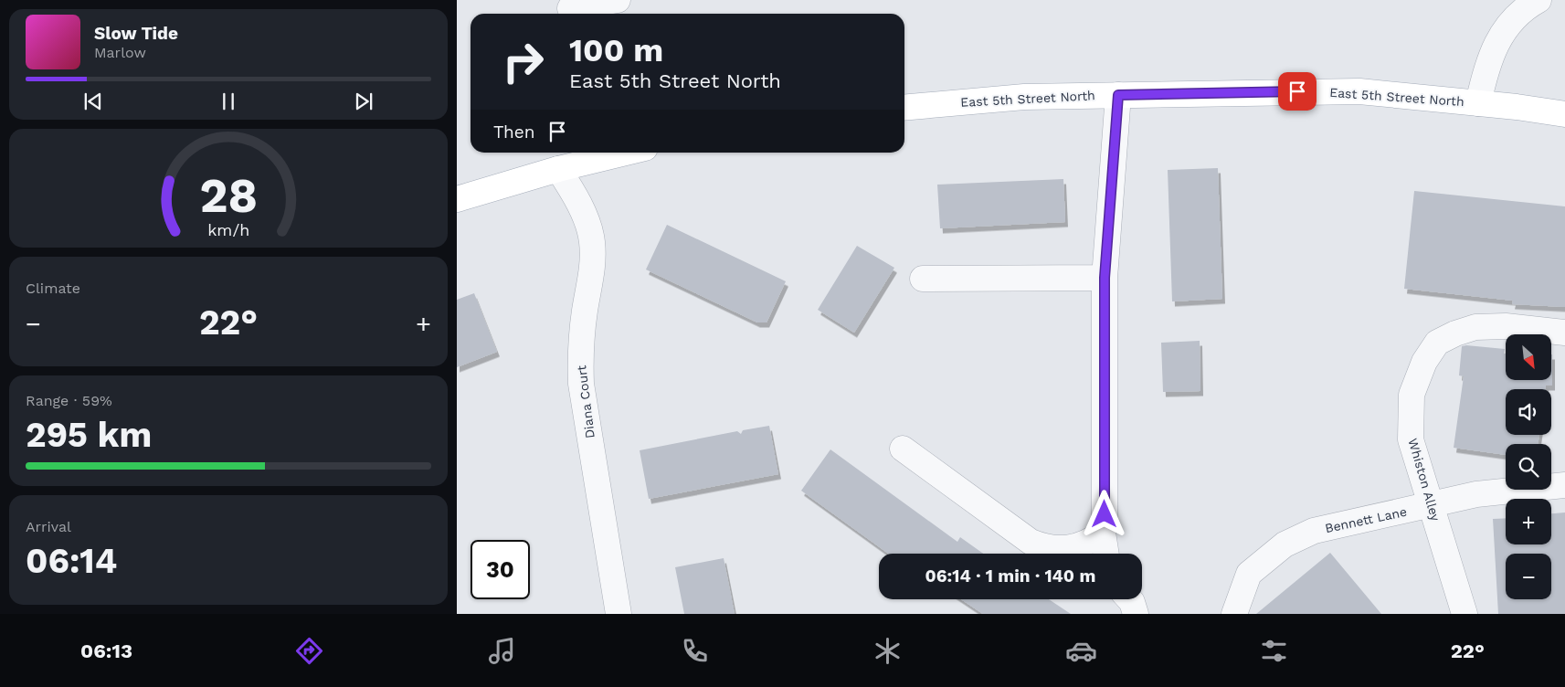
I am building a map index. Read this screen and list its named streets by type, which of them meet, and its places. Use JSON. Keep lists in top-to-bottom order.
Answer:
{
  "streets": {
    "main road": ["East 5th Street North"],
    "street": ["Diana Court", "Whiston Alley", "Bennett Lane"]
  },
  "crossings": [
    ["Whiston Alley", "Bennett Lane"]
  ],
  "north": "bottom right",
  "page": {
    "turn": ["100 m", "East 5th Street North"],
    "song": ["Slow Tide", "Marlow"],
    "then": "Then",
    "tile": [
      "Climate",
      ["Range · 59%", "295 km"],
      ["Arrival", "06:14"]
    ],
    "heat": ["−", "22°", "+"],
    "map_buttons": ["+", "−"],
    "limit": "30",
    "trip": "06:14 · 1 min · 140 m",
    "tabs": ["06:13", "22°"],
    "gauge": ["28", "km/h"]
  }
}
